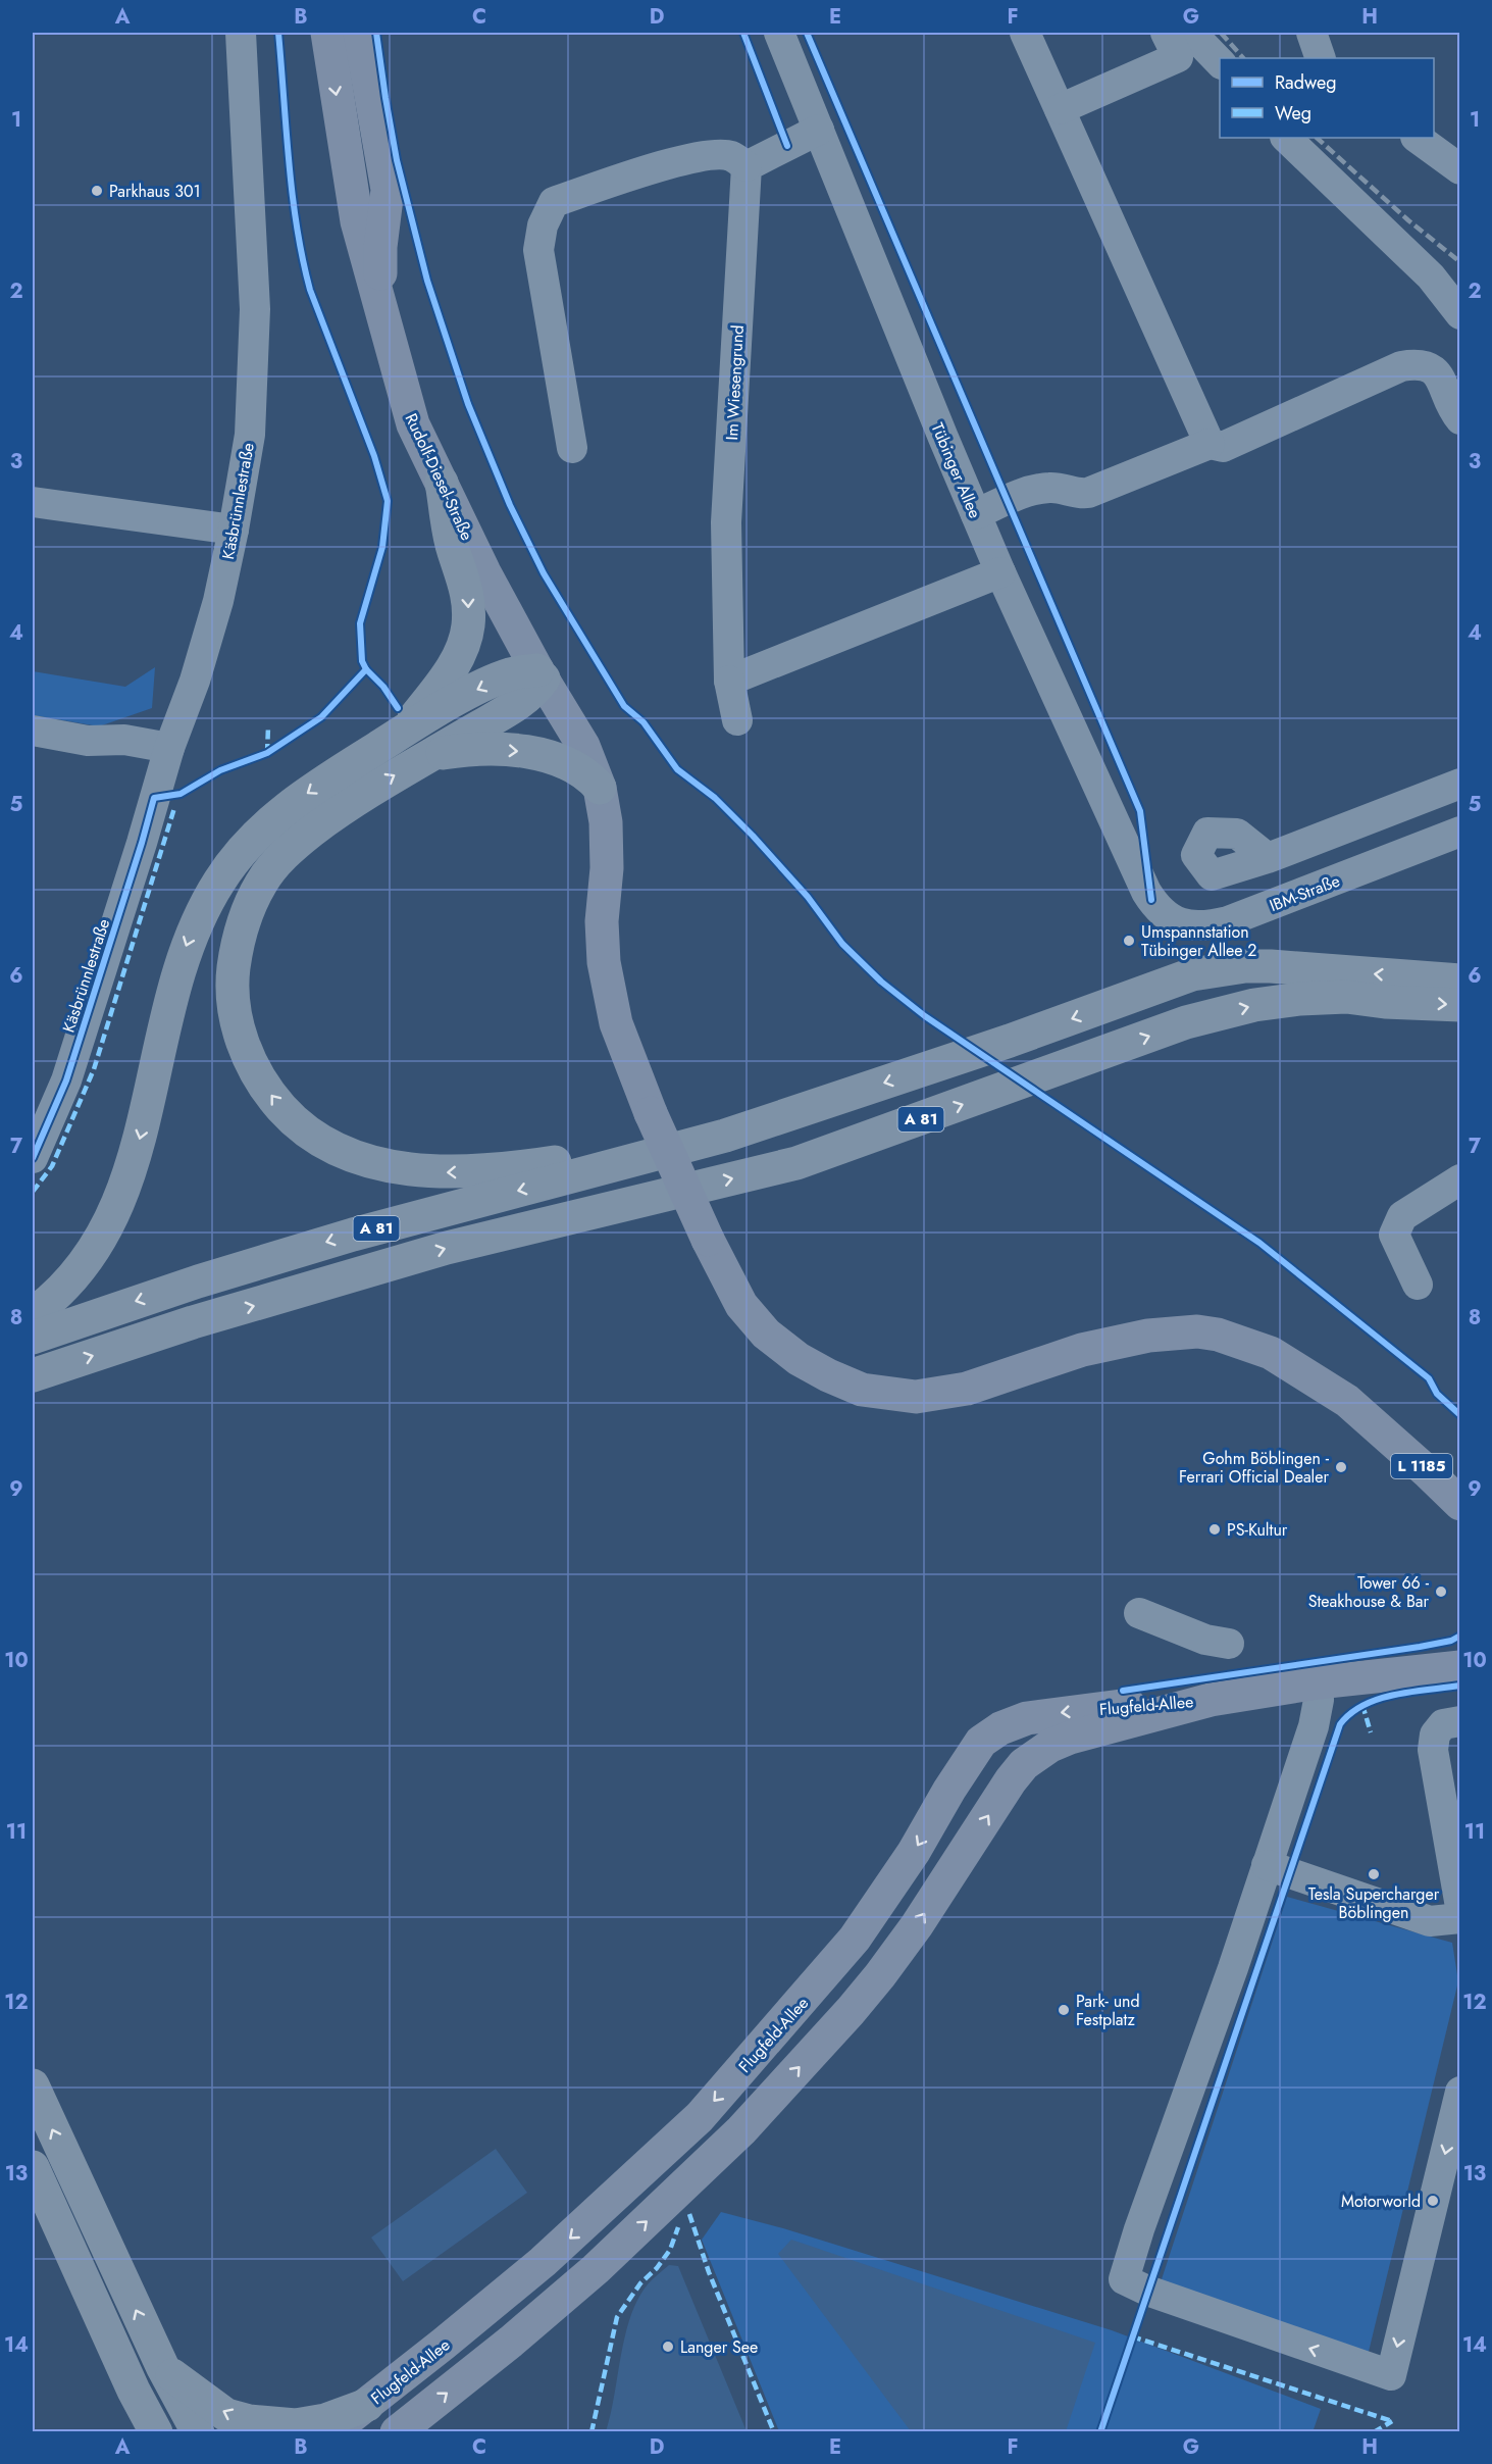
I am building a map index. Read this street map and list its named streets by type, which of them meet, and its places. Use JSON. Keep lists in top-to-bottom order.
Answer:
{
  "streets": {
    "highway": ["A 81"],
    "main road": ["Rudolf-Diesel-Straße", "L 1185", "Flugfeld-Allee"],
    "street": [
      "Im Wiesengrund",
      "Tübinger Allee",
      "Käsbrünnlestraße",
      "IBM-Straße"
    ]
  },
  "crossings": [
    ["Tübinger Allee", "IBM-Straße"]
  ],
  "places": [
    "Parkhaus 301",
    "Umspannstation Tübinger Allee 2",
    "Gohm Böblingen - Ferrari Official Dealer",
    "PS-Kultur",
    "Tower 66 - Steakhouse & Bar",
    "Tesla Supercharger Böblingen",
    "Park- und Festplatz",
    "Motorworld",
    "Langer See"
  ],
  "legend": ["Radweg", "Weg"],
  "grid": {
    "columns": [
      "A",
      "B",
      "C",
      "D",
      "E",
      "F",
      "G",
      "H"
    ],
    "rows": [
      "1",
      "2",
      "3",
      "4",
      "5",
      "6",
      "7",
      "8",
      "9",
      "10",
      "11",
      "12",
      "13",
      "14"
    ]
  }
}
